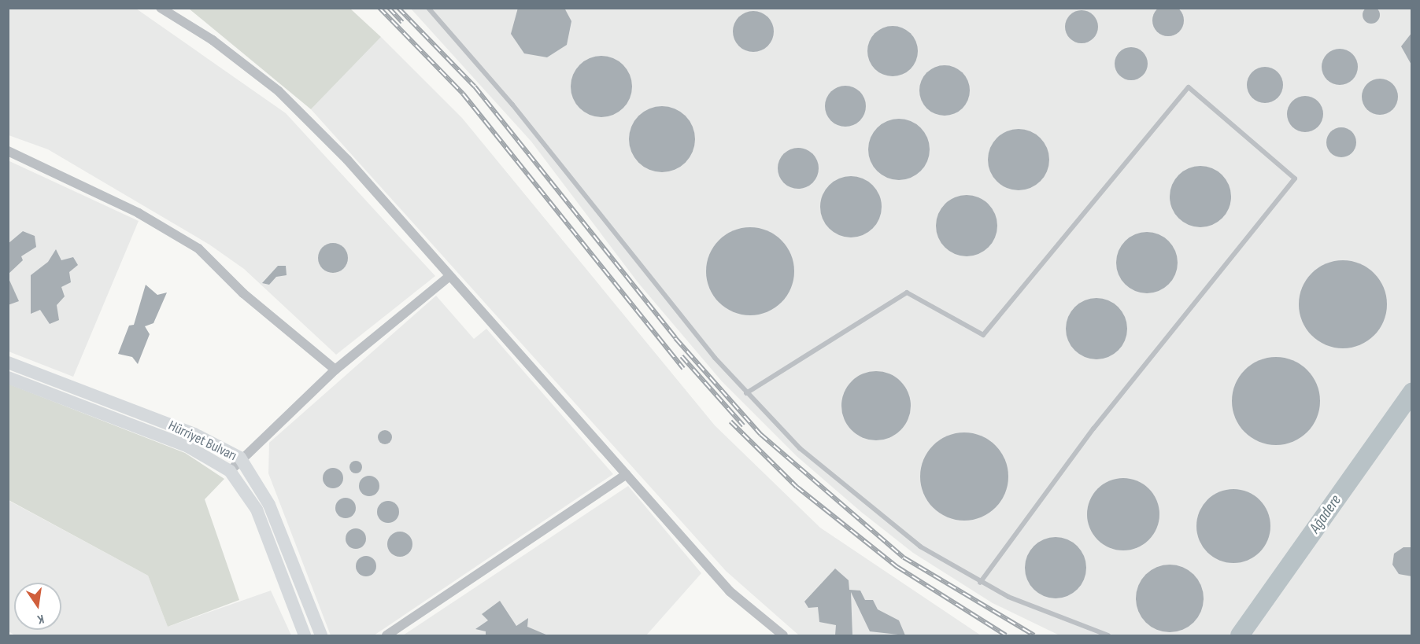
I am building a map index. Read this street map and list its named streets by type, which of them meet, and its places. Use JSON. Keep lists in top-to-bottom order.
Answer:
{
  "streets": {
    "main road": ["Hürriyet Bulvarı"]
  },
  "water": ["Ağadere"],
  "north": "bottom"
}
